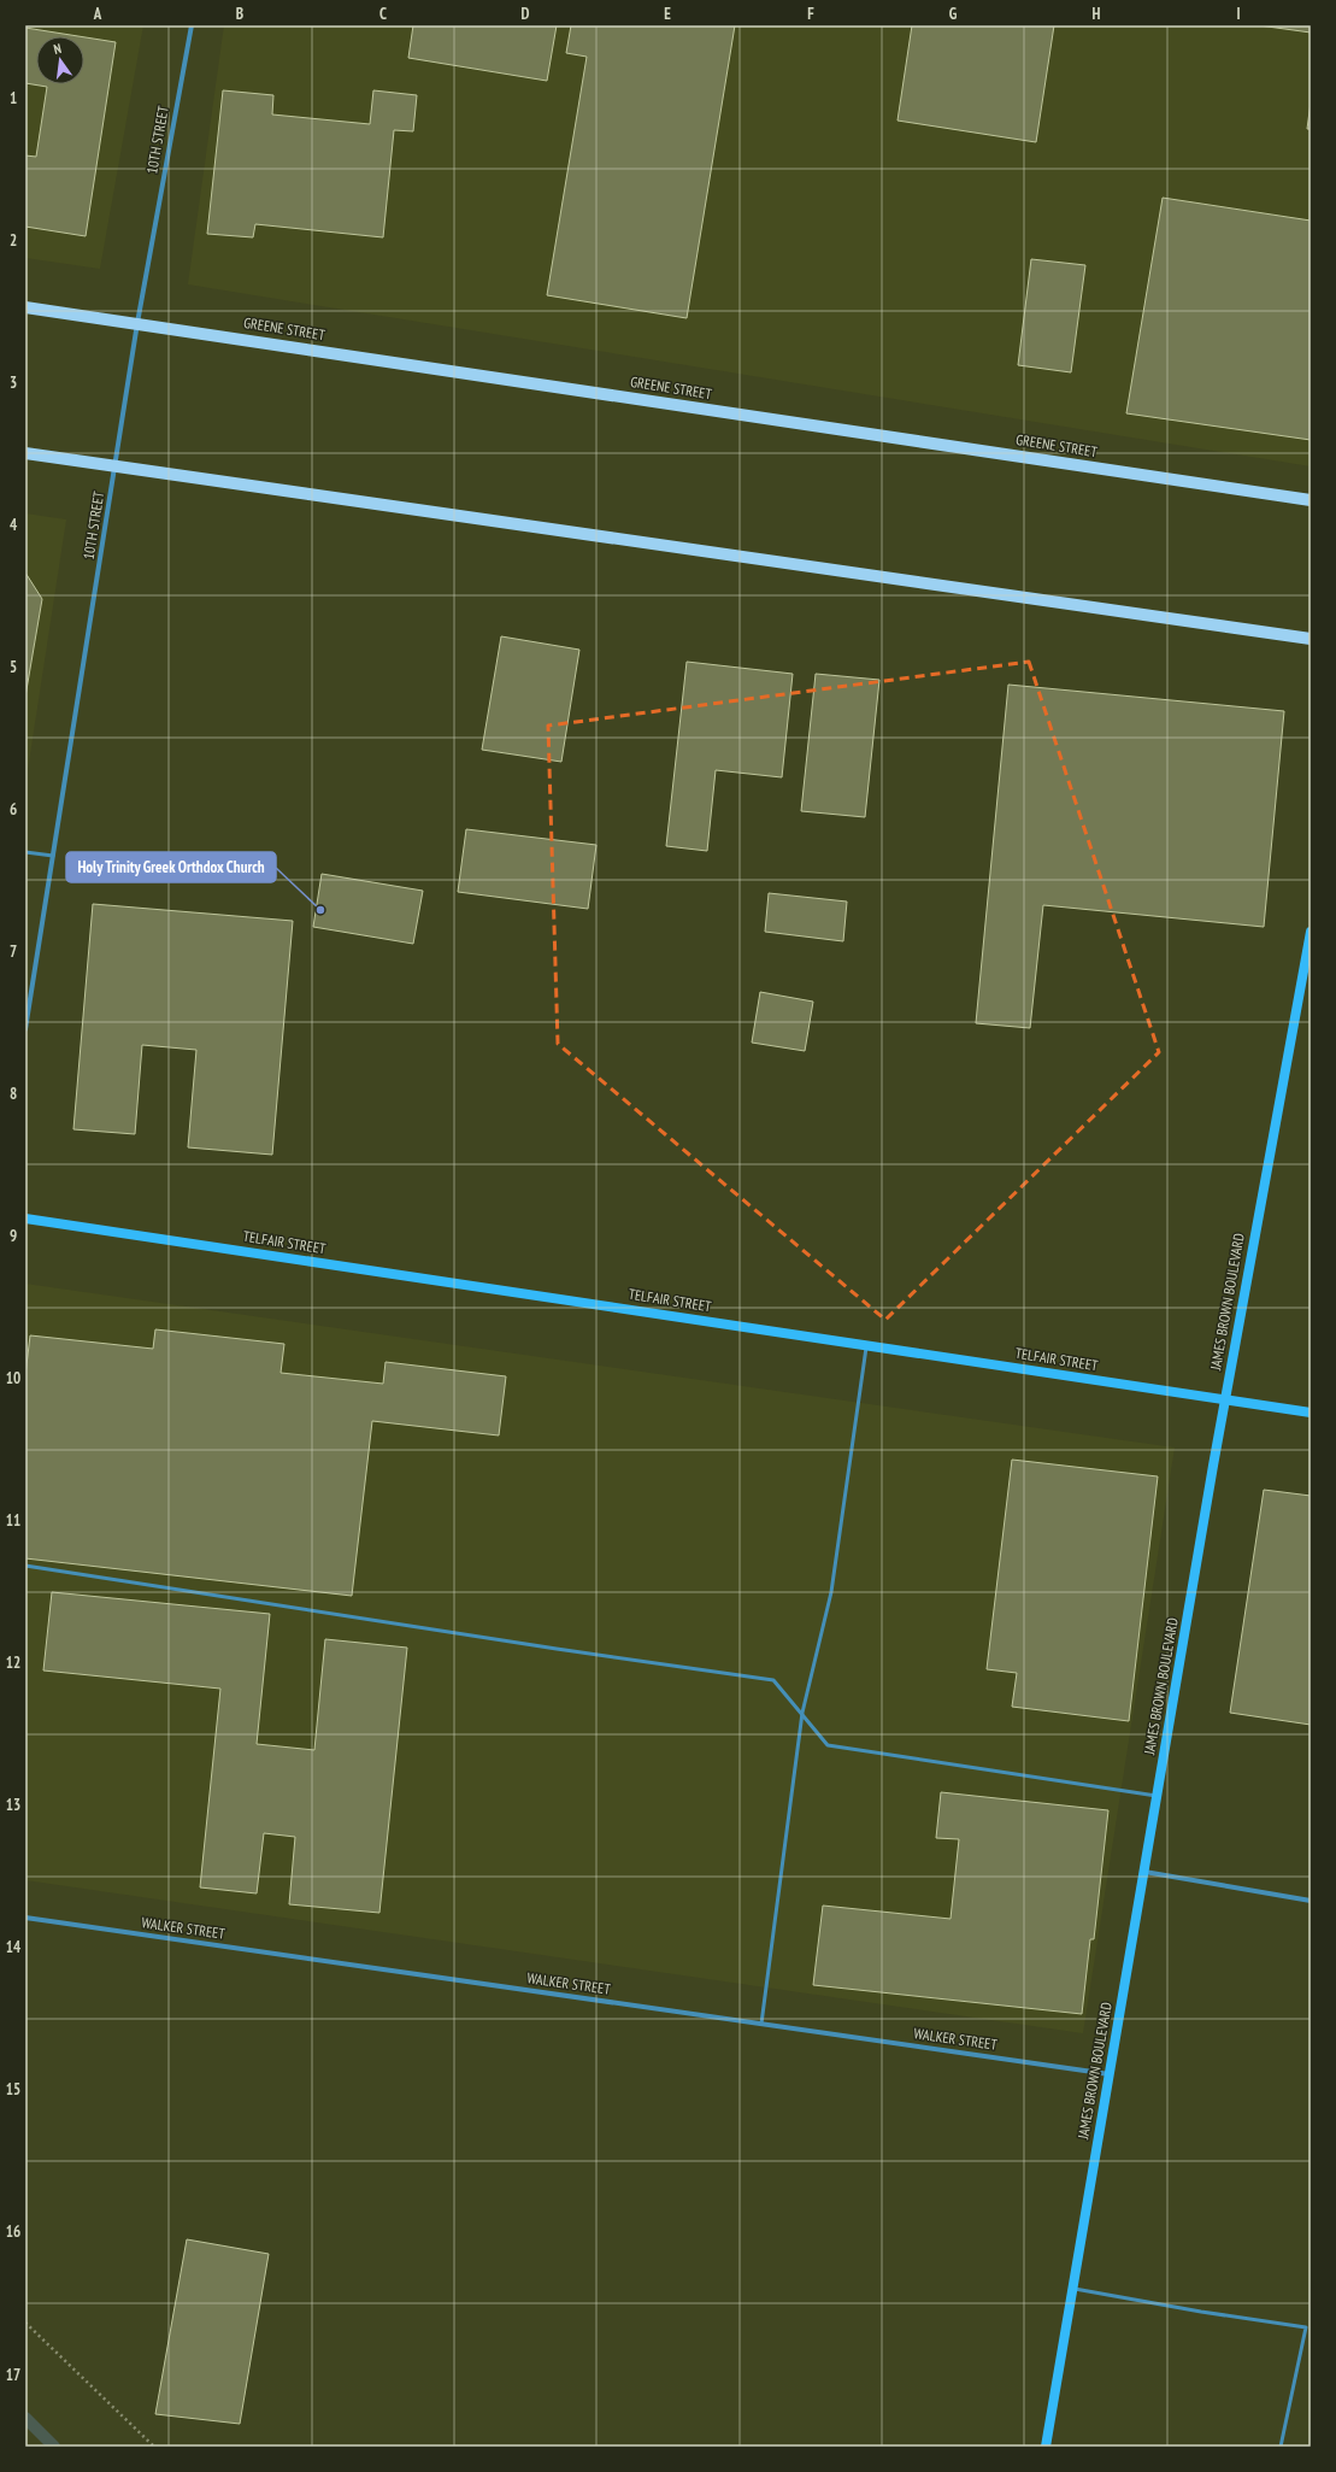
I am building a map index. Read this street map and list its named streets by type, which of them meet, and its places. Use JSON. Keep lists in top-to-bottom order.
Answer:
{
  "streets": {
    "main road": ["GREENE STREET"],
    "street": [
      "10TH STREET",
      "TELFAIR STREET",
      "JAMES BROWN BOULEVARD",
      "WALKER STREET"
    ]
  },
  "crossings": [
    ["10TH STREET", "GREENE STREET"],
    ["TELFAIR STREET", "JAMES BROWN BOULEVARD"],
    ["JAMES BROWN BOULEVARD", "WALKER STREET"]
  ],
  "places": ["Holy Trinity Greek Orthdox Church"],
  "north": "top",
  "grid": {
    "columns": [
      "A",
      "B",
      "C",
      "D",
      "E",
      "F",
      "G",
      "H",
      "I"
    ],
    "rows": [
      "1",
      "2",
      "3",
      "4",
      "5",
      "6",
      "7",
      "8",
      "9",
      "10",
      "11",
      "12",
      "13",
      "14",
      "15",
      "16",
      "17"
    ]
  }
}
